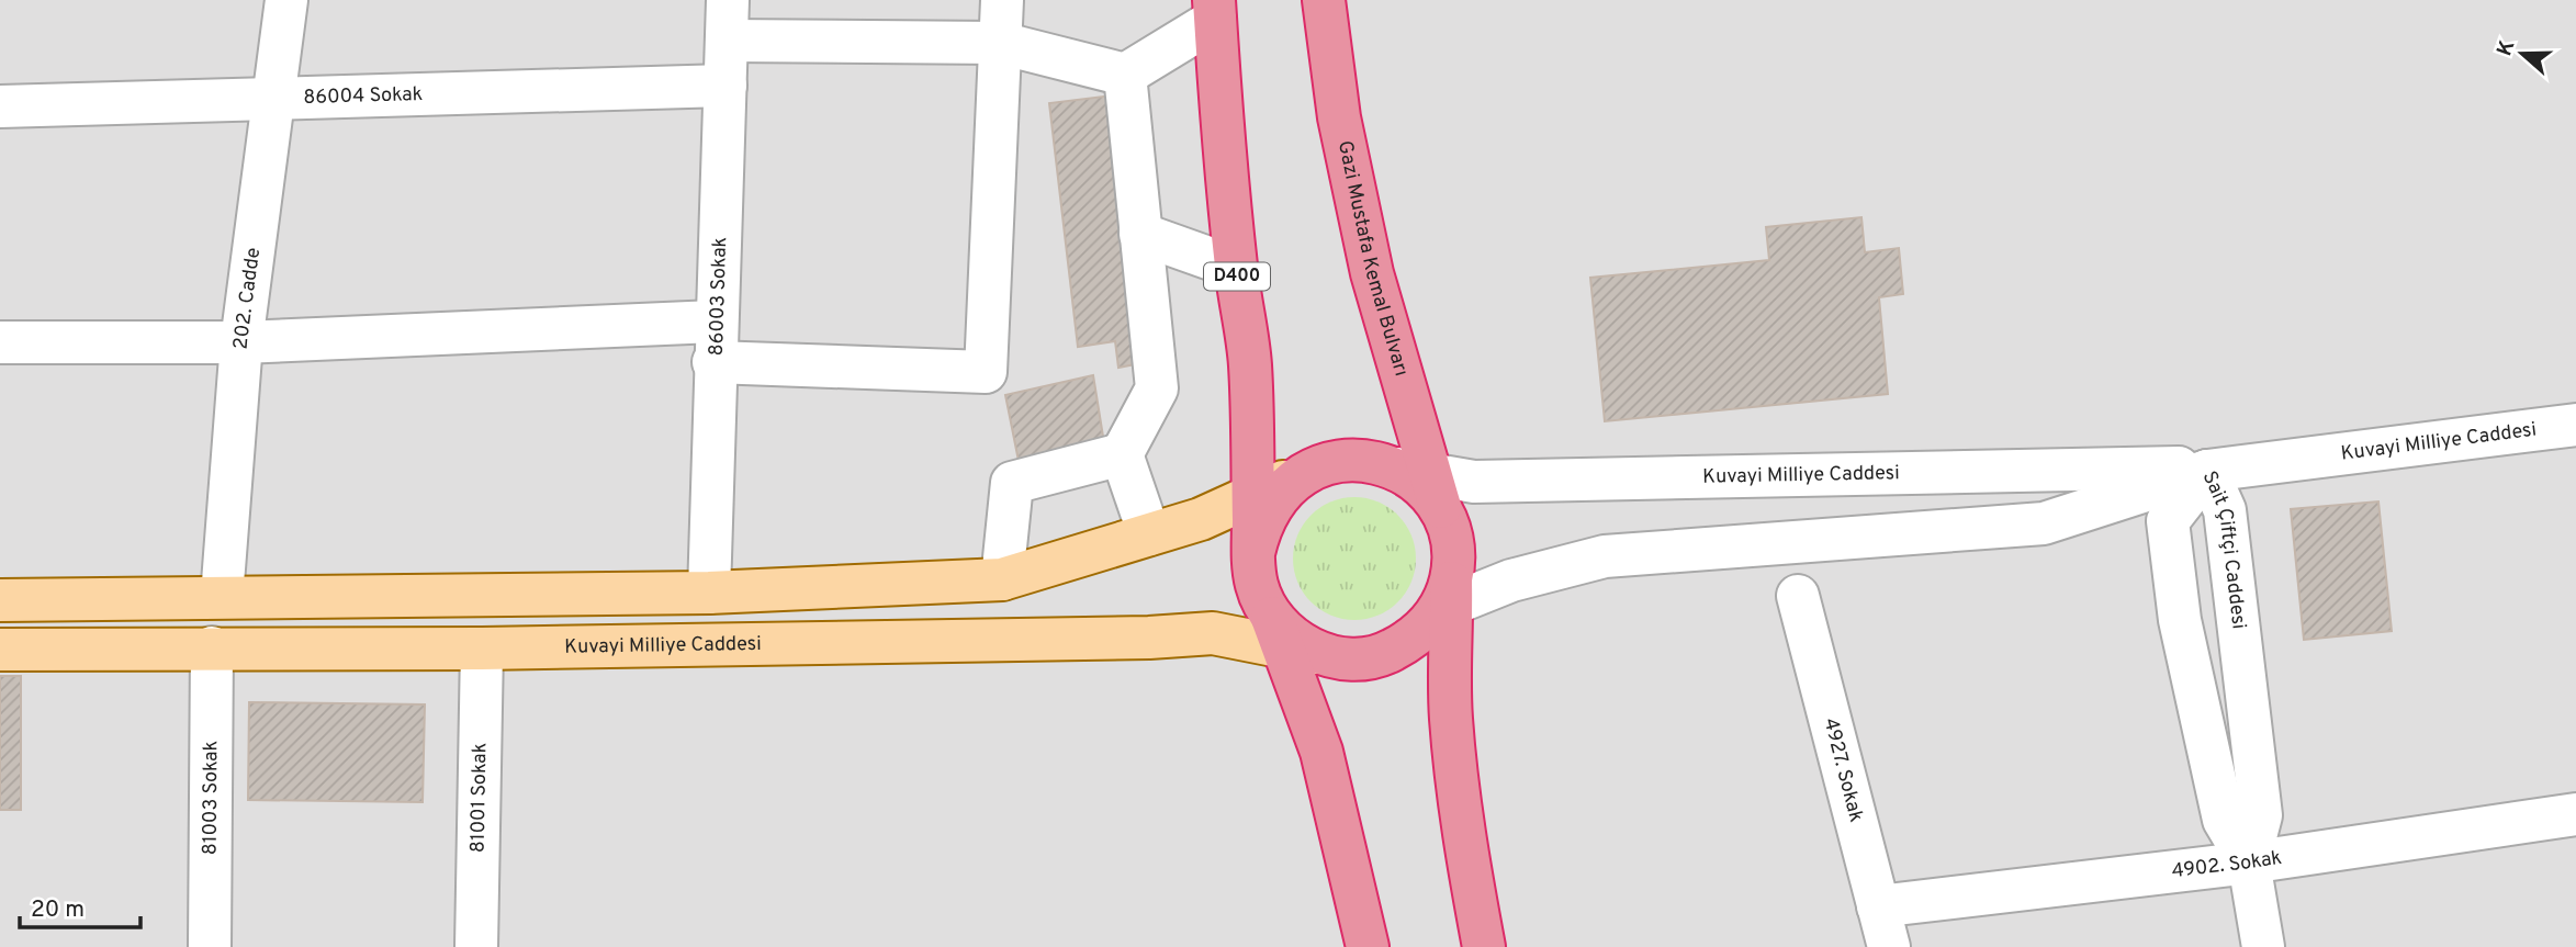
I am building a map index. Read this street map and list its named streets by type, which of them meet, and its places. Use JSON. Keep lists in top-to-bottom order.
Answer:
{
  "streets": {
    "highway": ["Gazi Mustafa Kemal Bulvarı", "D400"],
    "main road": ["Kuvayi Milliye Caddesi"],
    "street": [
      "86004 Sokak",
      "86003 Sokak",
      "202. Cadde",
      "Sait Çiftçi Caddesi",
      "4927. Sokak",
      "81003 Sokak",
      "81001 Sokak",
      "4902. Sokak"
    ]
  },
  "crossings": [
    ["86004 Sokak", "86003 Sokak"],
    ["86004 Sokak", "202. Cadde"],
    ["Gazi Mustafa Kemal Bulvarı", "D400"],
    ["Gazi Mustafa Kemal Bulvarı", "Kuvayi Milliye Caddesi"],
    ["D400", "Kuvayi Milliye Caddesi"],
    ["Kuvayi Milliye Caddesi", "Sait Çiftçi Caddesi"],
    ["Kuvayi Milliye Caddesi", "81003 Sokak"],
    ["Kuvayi Milliye Caddesi", "81001 Sokak"],
    ["Sait Çiftçi Caddesi", "4902. Sokak"],
    ["4927. Sokak", "4902. Sokak"]
  ],
  "scale_bar": "20 m",
  "north": "left"
}
